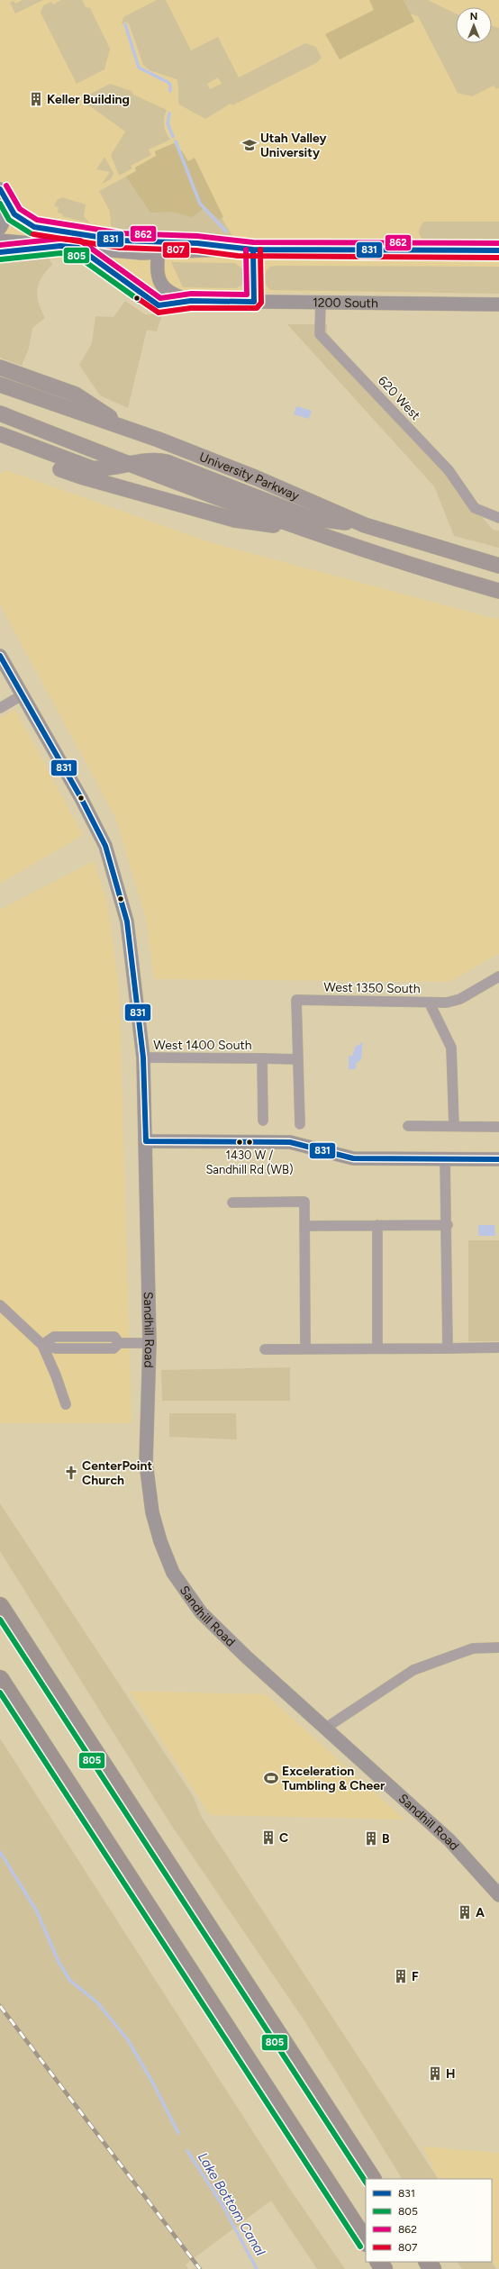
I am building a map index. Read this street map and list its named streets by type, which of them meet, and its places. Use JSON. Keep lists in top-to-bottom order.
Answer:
{
  "streets": {
    "main road": ["University Parkway"],
    "street": [
      "1200 South",
      "620 West",
      "West 1350 South",
      "West 1400 South",
      "Sandhill Road"
    ]
  },
  "crossings": [
    ["1200 South", "620 West"],
    ["West 1350 South", "West 1400 South"],
    ["West 1400 South", "Sandhill Road"]
  ],
  "water": ["Lake Bottom Canal"],
  "places": {
    "building": [
      "Keller Building",
      "C",
      "B",
      "A",
      "F",
      "H"
    ],
    "school or university": ["Utah Valley University"],
    "other": ["1430 W / Sandhill Rd (WB)"],
    "church": ["CenterPoint Church"],
    "sports": ["Exceleration Tumbling & Cheer"]
  },
  "lines": [
    "transit line 862",
    "transit line 831",
    "transit line 805",
    "transit line 807"
  ],
  "legend": [
    "831",
    "805",
    "862",
    "807"
  ],
  "north": "top"
}
